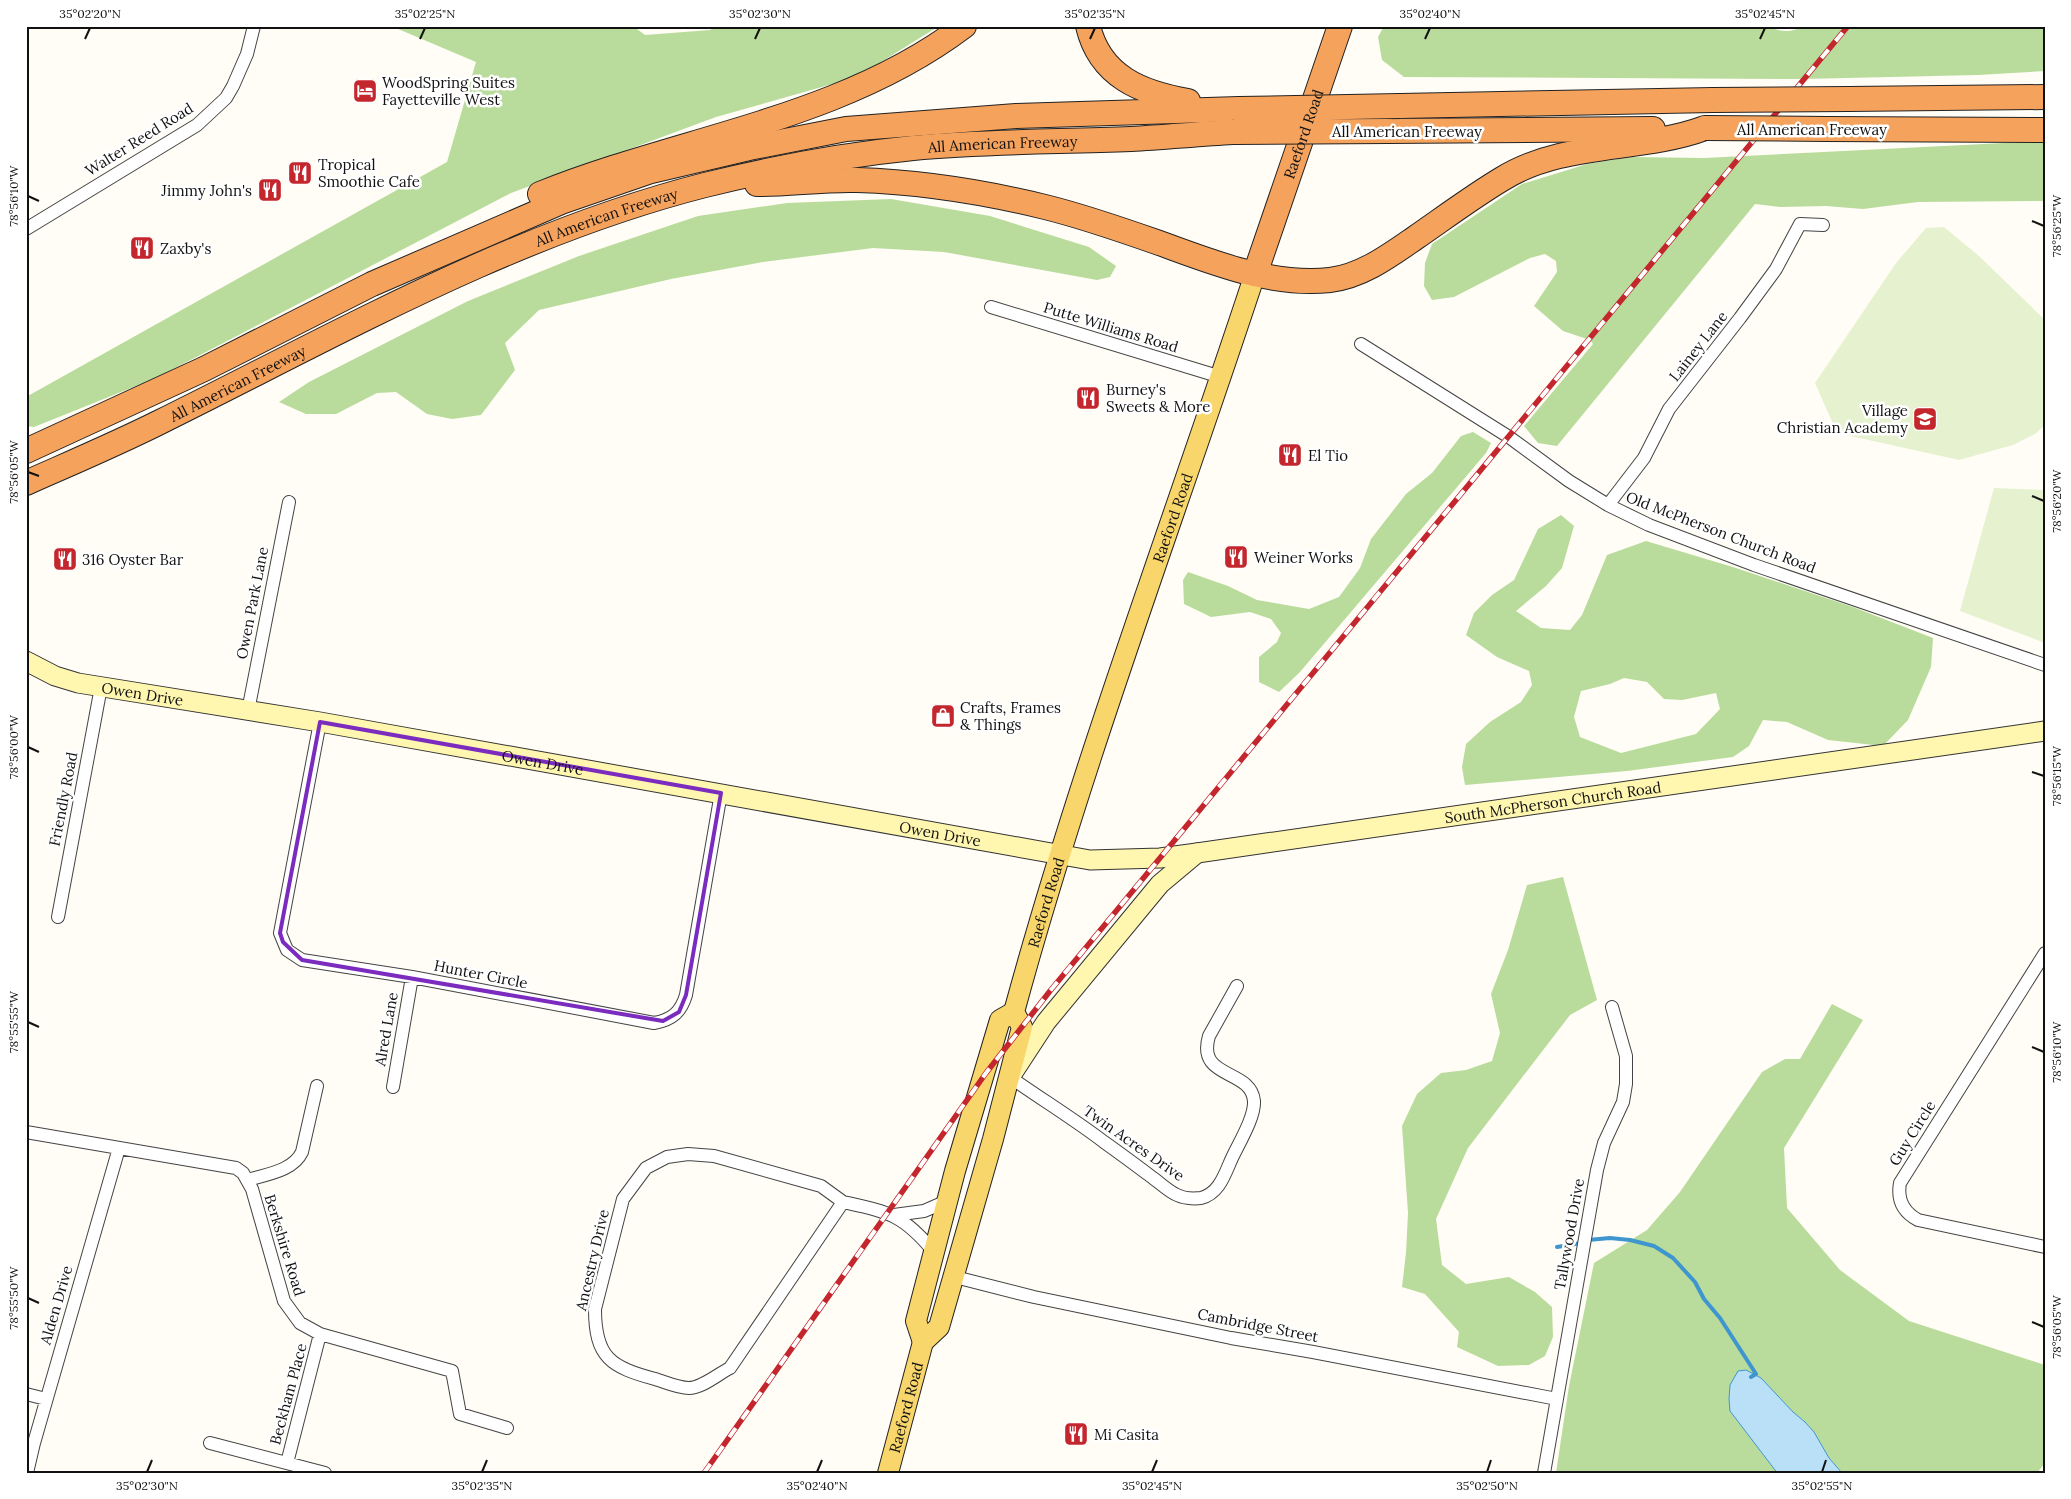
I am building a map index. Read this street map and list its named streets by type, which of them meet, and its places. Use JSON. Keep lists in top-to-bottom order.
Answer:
{
  "streets": {
    "highway": ["All American Freeway", "Raeford Road"],
    "main road": ["Owen Drive", "South McPherson Church Road"],
    "street": [
      "Walter Reed Road",
      "Putte Williams Road",
      "Lainey Lane",
      "Old McPherson Church Road",
      "Owen Park Lane",
      "Friendly Road",
      "Hunter Circle",
      "Alred Lane",
      "Guy Circle",
      "Twin Acres Drive",
      "Tallywood Drive",
      "Berkshire Road",
      "Ancestry Drive",
      "Alden Drive",
      "Cambridge Street",
      "Beckham Place"
    ]
  },
  "crossings": [
    ["Raeford Road", "Putte Williams Road"],
    ["Raeford Road", "Owen Drive"],
    ["Raeford Road", "South McPherson Church Road"],
    ["Raeford Road", "Twin Acres Drive"],
    ["Raeford Road", "Ancestry Drive"],
    ["Raeford Road", "Cambridge Street"],
    ["Lainey Lane", "Old McPherson Church Road"],
    ["Owen Park Lane", "Owen Drive"],
    ["Owen Drive", "Friendly Road"],
    ["Owen Drive", "South McPherson Church Road"],
    ["Owen Drive", "Hunter Circle"],
    ["Hunter Circle", "Alred Lane"],
    ["Tallywood Drive", "Cambridge Street"],
    ["Berkshire Road", "Alden Drive"],
    ["Berkshire Road", "Beckham Place"]
  ],
  "places": {
    "hotel": ["WoodSpring Suites Fayetteville West"],
    "restaurant": [
      "Tropical Smoothie Cafe",
      "Jimmy John's",
      "Zaxby's",
      "Burney's Sweets & More",
      "El Tio",
      "Weiner Works",
      "316 Oyster Bar",
      "Mi Casita"
    ],
    "school or university": ["Village Christian Academy"],
    "shop": ["Crafts, Frames & Things"]
  },
  "coordinates": [
    "35°02'20\"N",
    "35°02'25\"N",
    "35°02'30\"N",
    "35°02'35\"N",
    "35°02'40\"N",
    "35°02'45\"N",
    "78°56'10\"W",
    "78°56'25\"W",
    "78°56'05\"W",
    "78°56'20\"W",
    "78°56'00\"W",
    "78°56'15\"W",
    "78°55'55\"W",
    "78°55'50\"W",
    "35°02'50\"N",
    "35°02'55\"N"
  ]
}
